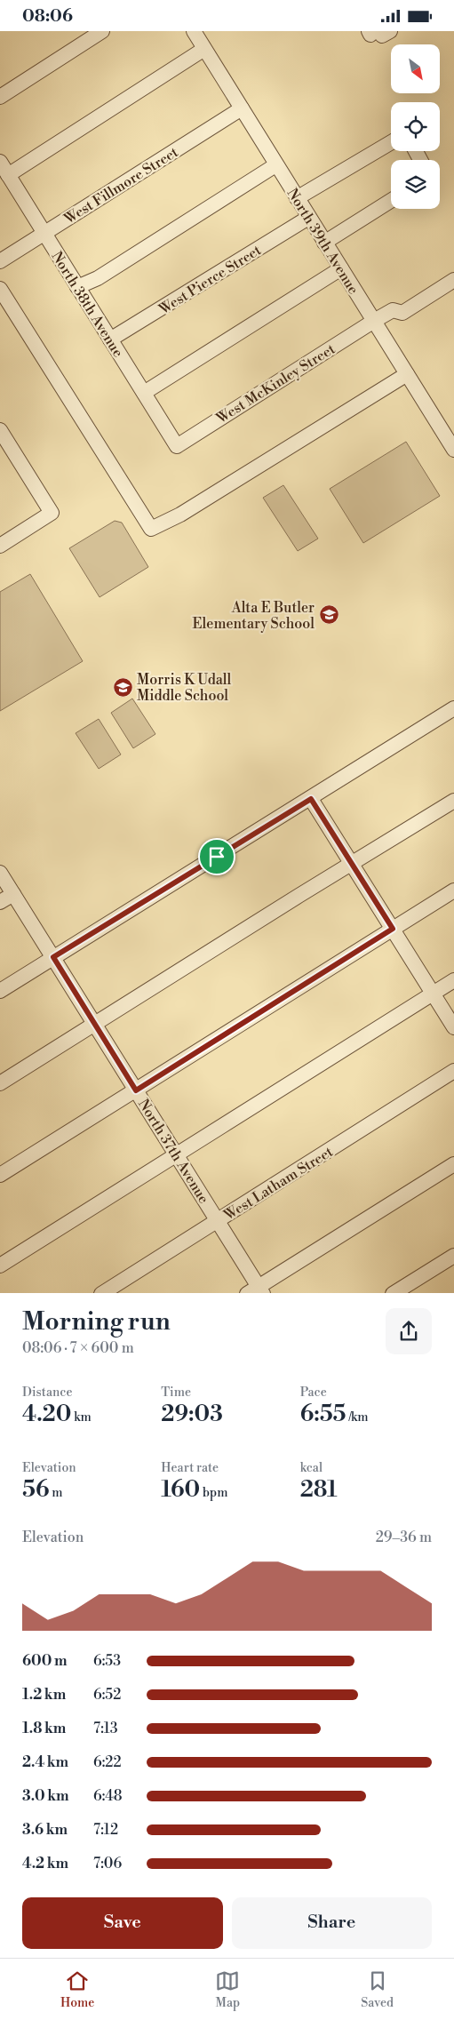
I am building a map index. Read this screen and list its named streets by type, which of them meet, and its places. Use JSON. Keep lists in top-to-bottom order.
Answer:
{
  "streets": {
    "street": [
      "West Fillmore Street",
      "North 39th Avenue",
      "West Pierce Street",
      "North 38th Avenue",
      "West McKinley Street",
      "North 37th Avenue",
      "West Latham Street"
    ]
  },
  "crossings": [
    ["West Fillmore Street", "North 39th Avenue"],
    ["West Fillmore Street", "North 38th Avenue"],
    ["North 39th Avenue", "West Pierce Street"],
    ["North 39th Avenue", "West McKinley Street"],
    ["West Pierce Street", "North 38th Avenue"],
    ["North 38th Avenue", "West McKinley Street"],
    ["North 37th Avenue", "West Latham Street"]
  ],
  "places": {
    "school or university": ["Alta E Butler Elementary School", "Morris K Udall Middle School"]
  },
  "north": "bottom right",
  "page": {
    "status": "08:06",
    "heading": ["Morning run", "08:06 · 7 × 600 m"],
    "stats": [
      ["Distance", "4.20 km"],
      ["Time", "29:03"],
      ["Pace", "6:55 /km"],
      ["Elevation", "56 m"],
      ["Heart rate", "160 bpm"],
      ["kcal", "281"]
    ],
    "chart": ["Elevation", "29–36 m"],
    "list": [
      {
        "name": "600 m",
        "note": "6:53"
      },
      {
        "name": "1.2 km",
        "note": "6:52"
      },
      {
        "name": "1.8 km",
        "note": "7:13"
      },
      {
        "name": "2.4 km",
        "note": "6:22"
      },
      {
        "name": "3.0 km",
        "note": "6:48"
      },
      {
        "name": "3.6 km",
        "note": "7:12"
      },
      {
        "name": "4.2 km",
        "note": "7:06"
      }
    ],
    "buttons": ["Save", "Share"],
    "tabs": ["Home", "Map", "Saved"]
  }
}
